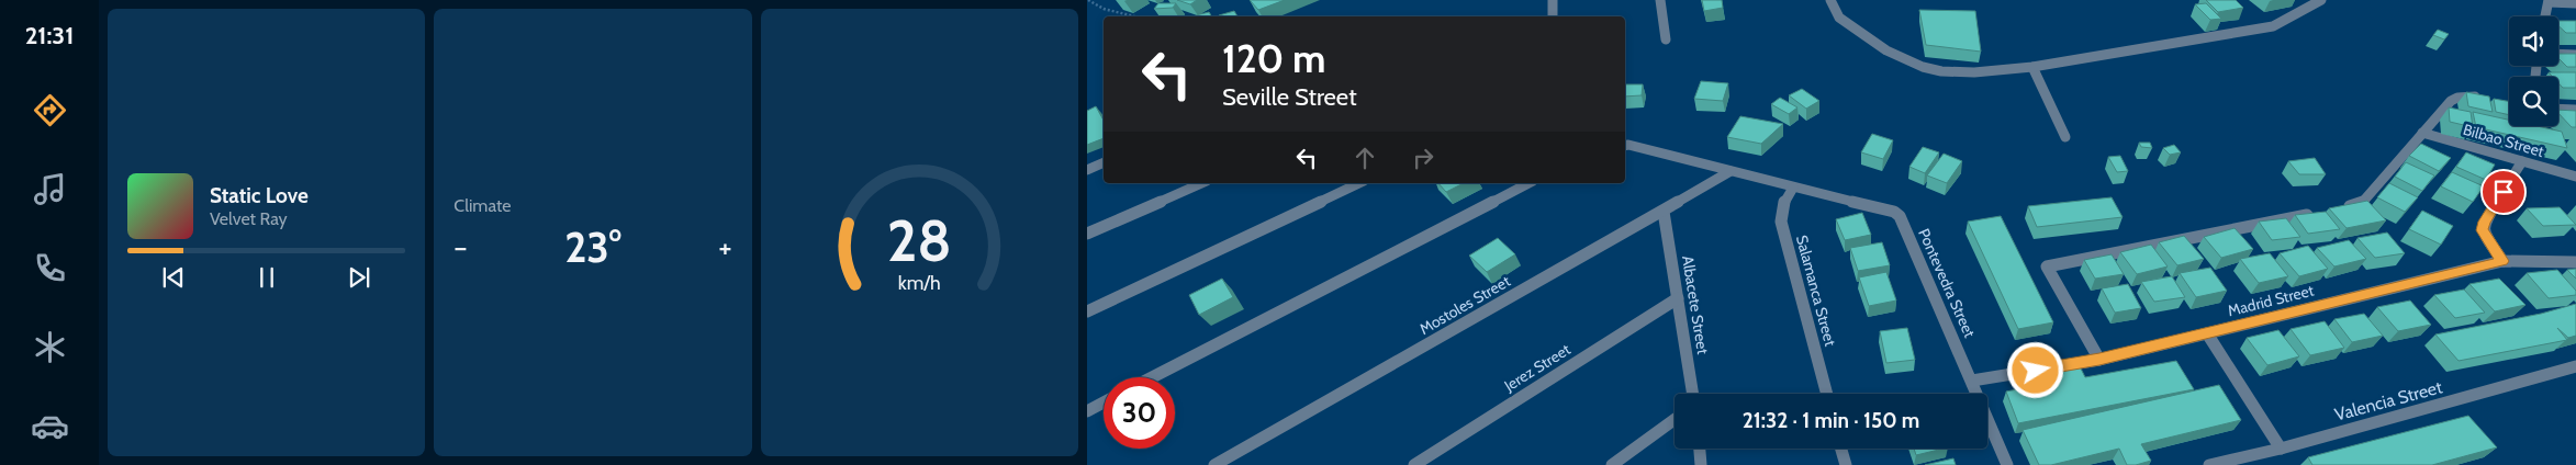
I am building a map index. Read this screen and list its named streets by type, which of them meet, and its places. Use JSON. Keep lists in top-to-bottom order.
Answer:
{
  "streets": {
    "street": [
      "Bilbao Street",
      "Pontevedra Street",
      "Salamanca Street",
      "Madrid Street",
      "Mostoles Street",
      "Albacete Street",
      "Jerez Street",
      "Valencia Street"
    ]
  },
  "crossings": [
    ["Pontevedra Street", "Salamanca Street"],
    ["Pontevedra Street", "Madrid Street"],
    ["Mostoles Street", "Albacete Street"],
    ["Albacete Street", "Jerez Street"]
  ],
  "page": {
    "tabs": "21:31",
    "tile": "Climate",
    "turn": ["120 m", "Seville Street"],
    "song": ["Static Love", "Velvet Ray"],
    "heat": ["−", "23°", "+"],
    "limit": "30",
    "trip": "21:32 · 1 min · 150 m",
    "gauge": ["28", "km/h"]
  }
}
